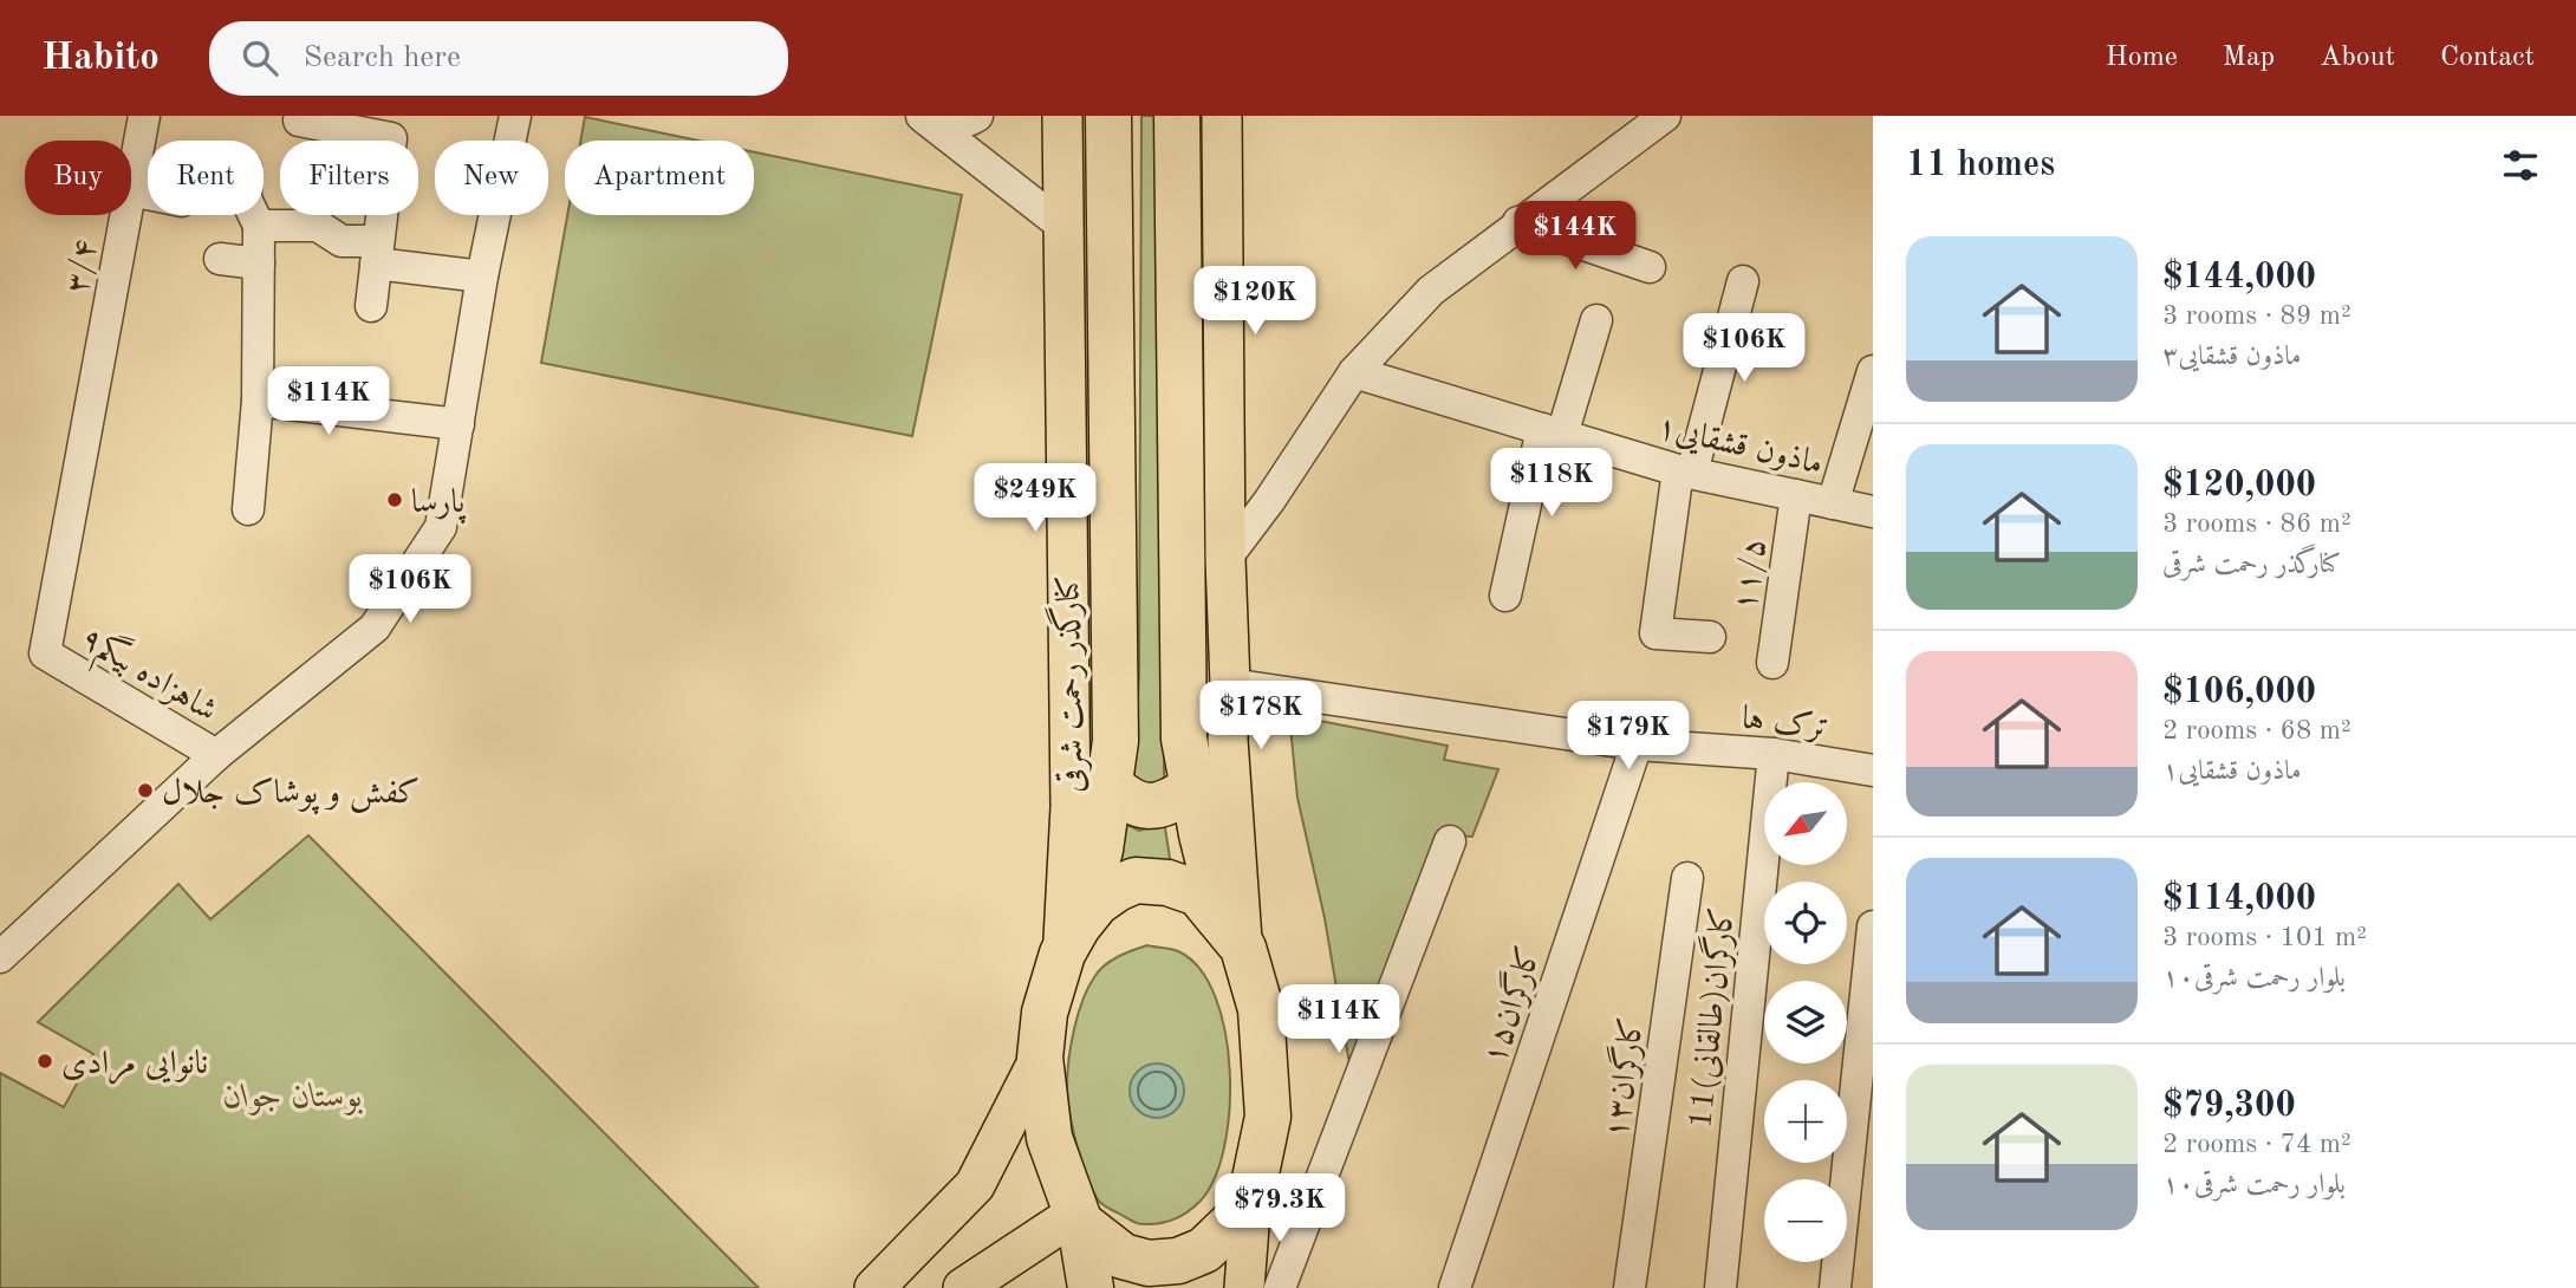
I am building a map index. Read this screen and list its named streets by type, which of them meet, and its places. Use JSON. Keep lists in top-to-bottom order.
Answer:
{
  "streets": {
    "main road": ["کنارگذر رحمت شرقی"],
    "street": [
      "۳/۴",
      "ماذون قشقایی۱",
      "۱۱/۵",
      "شاهزاده بیگم۹",
      "ترک ها",
      "۱۵کارگران",
      "11کارگران(طالقانی)",
      "کارگران۱۳"
    ]
  },
  "crossings": [
    ["۳/۴", "شاهزاده بیگم۹"],
    ["ماذون قشقایی۱", "۱۱/۵"],
    ["ترک ها", "۱۵کارگران"],
    ["ترک ها", "11کارگران(طالقانی)"]
  ],
  "parks": ["بوستان جوان"],
  "places": ["پارسا", "کفش و پوشاک جلال", "نانوایی مرادی"],
  "north": "bottom left",
  "page": {
    "header": "Habito",
    "search": "Search here",
    "nav": [
      "Home",
      "Map",
      "About",
      "Contact"
    ],
    "heading": "11 homes",
    "chip": [
      "Buy",
      "Rent",
      "Filters",
      "New",
      "Apartment"
    ],
    "price": [
      "$144K",
      "$120K",
      "$106K",
      "$114K",
      "$118K",
      "$249K",
      "$106K",
      "$178K",
      "$179K",
      "$114K",
      "$79.3K"
    ],
    "list": [
      {
        "name": "$144,000",
        "note": "3 rooms · 89 m² · ماذون قشقایی۳"
      },
      {
        "name": "$120,000",
        "note": "3 rooms · 86 m² · کنارگذر رحمت شرقی"
      },
      {
        "name": "$106,000",
        "note": "2 rooms · 68 m² · ماذون قشقایی۱"
      },
      {
        "name": "$114,000",
        "note": "3 rooms · 101 m² · ۱۰بلوار رحمت شرقی"
      },
      {
        "name": "$79,300",
        "note": "2 rooms · 74 m² · ۱۰بلوار رحمت شرقی"
      }
    ],
    "map_buttons": ["+", "−"]
  }
}
